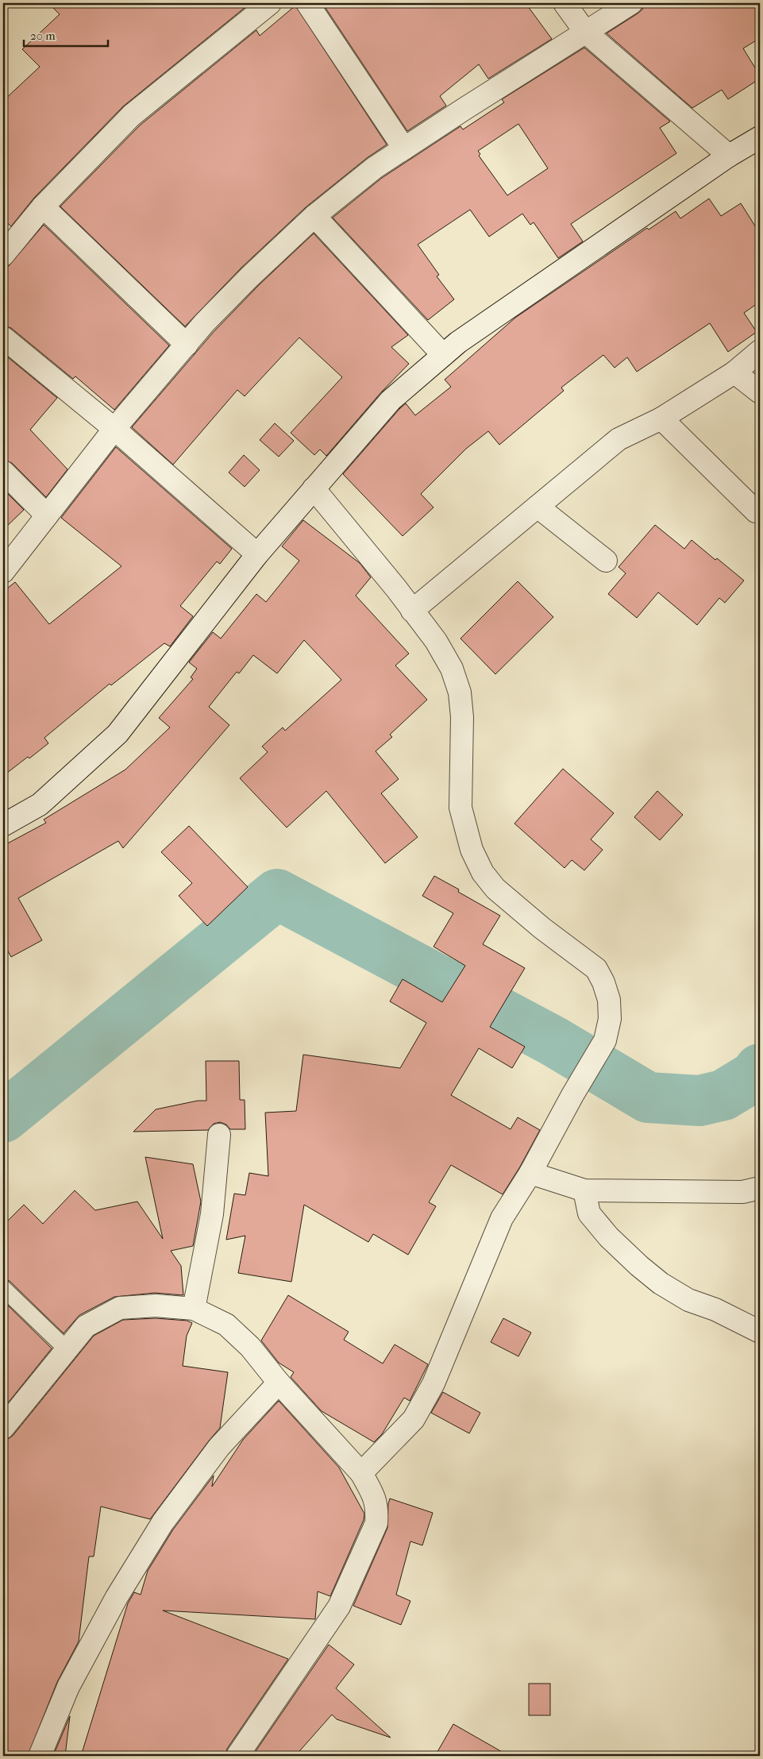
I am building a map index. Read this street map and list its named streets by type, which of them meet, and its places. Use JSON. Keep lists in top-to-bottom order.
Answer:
{
  "scale_bar": "20 m"
}
